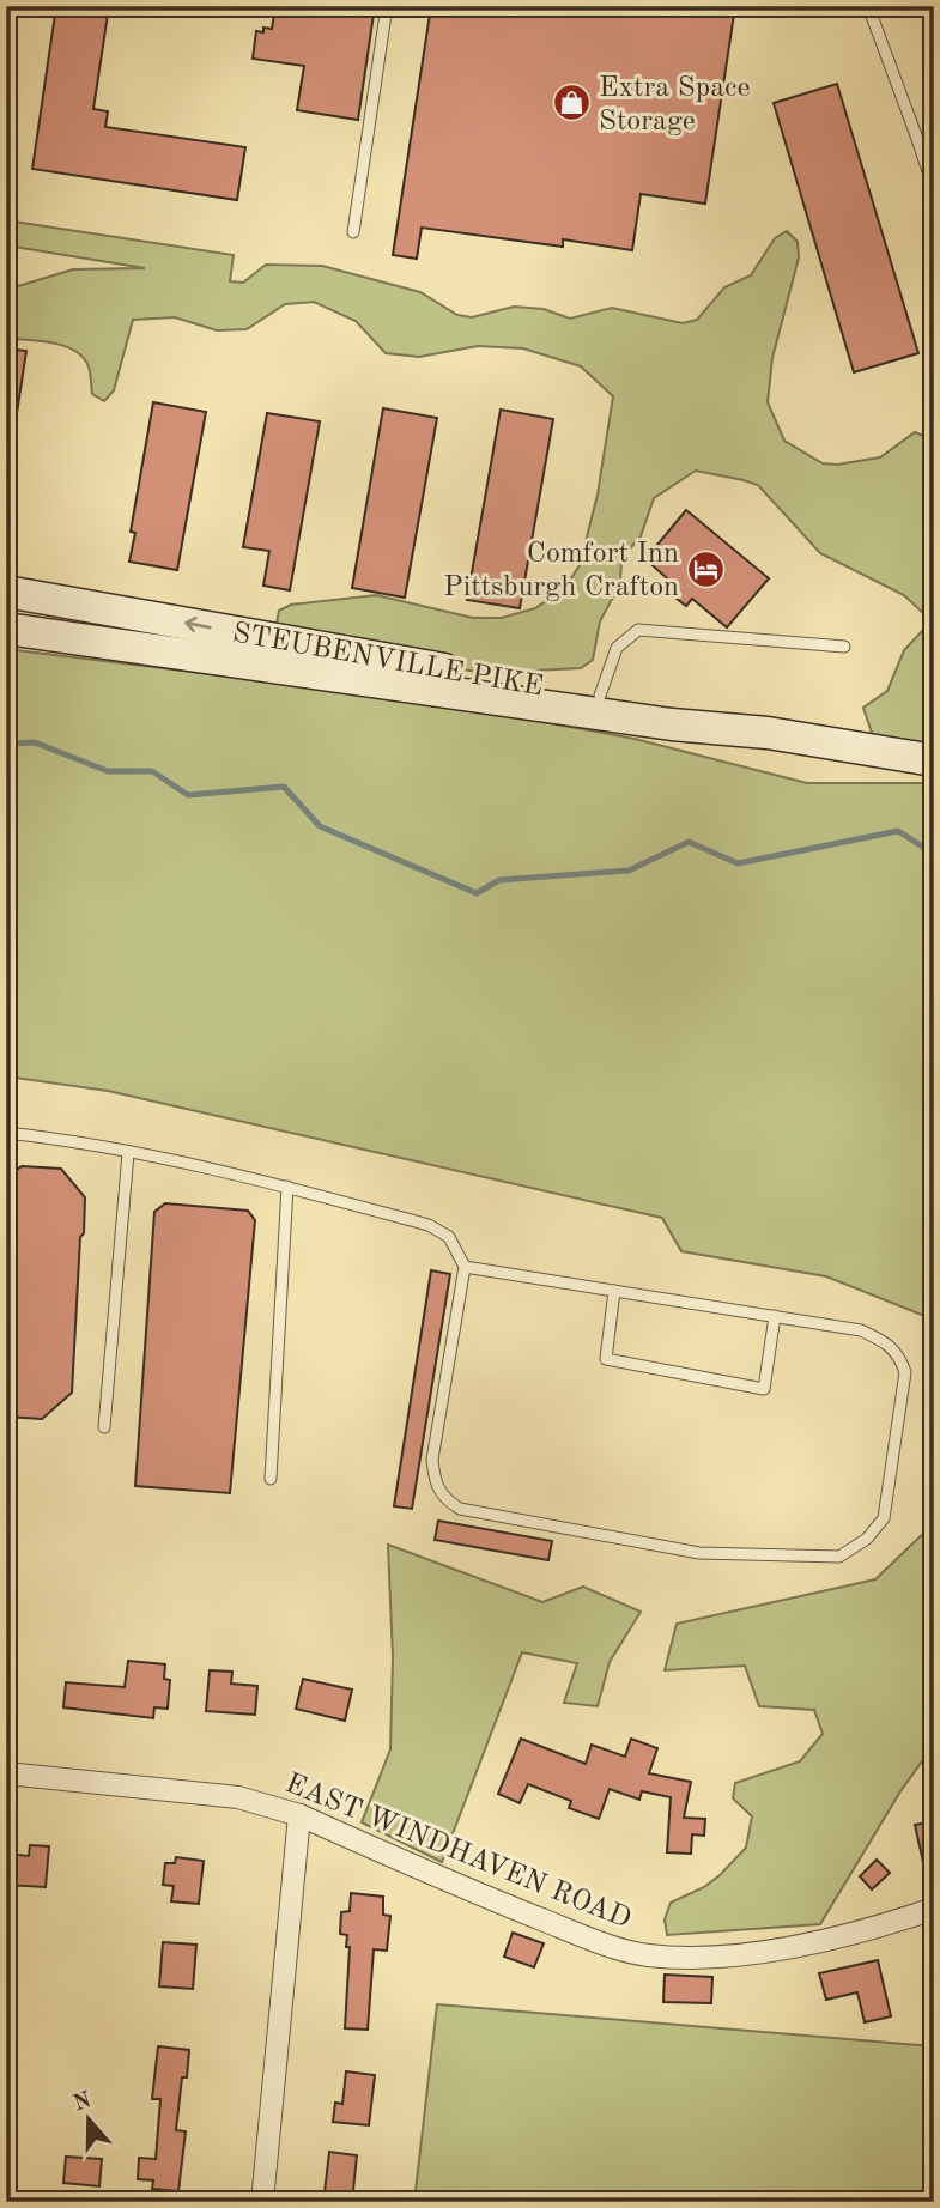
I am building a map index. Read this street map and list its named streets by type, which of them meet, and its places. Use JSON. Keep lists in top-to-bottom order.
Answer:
{
  "streets": {
    "main road": ["STEUBENVILLE PIKE"],
    "street": ["EAST WINDHAVEN ROAD"]
  },
  "places": {
    "shop": ["Extra Space Storage"],
    "hotel": ["Comfort Inn Pittsburgh Crafton"]
  },
  "north": "top"
}
